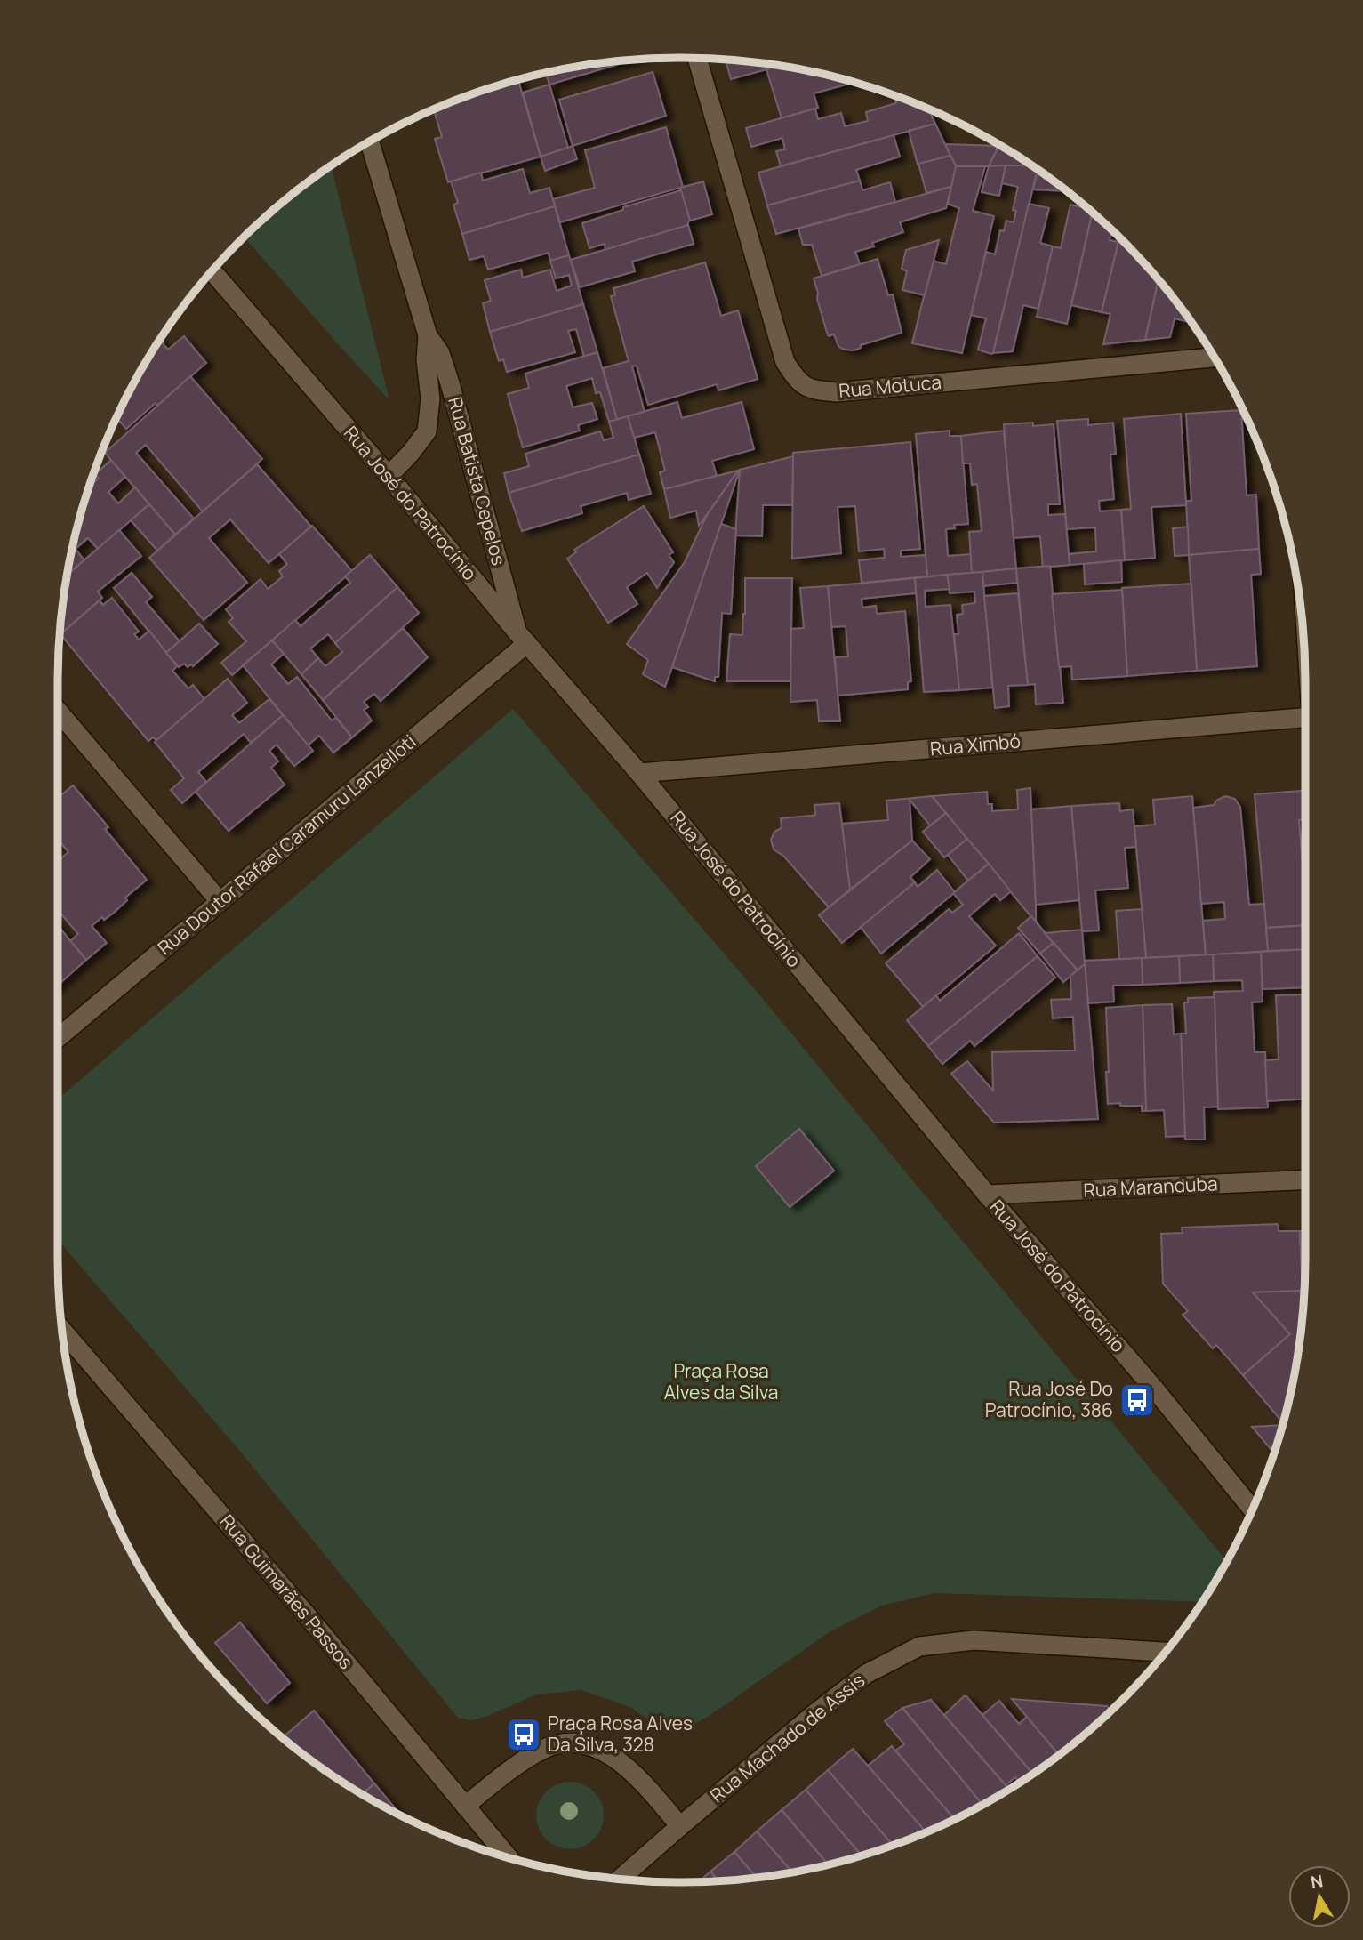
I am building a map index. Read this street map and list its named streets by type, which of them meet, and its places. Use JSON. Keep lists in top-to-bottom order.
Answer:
{
  "streets": {
    "street": [
      "Rua Motuca",
      "Rua Batista Cepelos",
      "Rua José do Patrocínio",
      "Rua Ximbó",
      "Rua Doutor Rafael Caramuru Lanzelloti",
      "Rua Maranduba",
      "Rua Guimarães Passos",
      "Rua Machado de Assis"
    ]
  },
  "crossings": [
    ["Rua Batista Cepelos", "Rua José do Patrocínio"],
    ["Rua Batista Cepelos", "Rua Doutor Rafael Caramuru Lanzelloti"],
    ["Rua José do Patrocínio", "Rua Ximbó"],
    ["Rua José do Patrocínio", "Rua Doutor Rafael Caramuru Lanzelloti"],
    ["Rua José do Patrocínio", "Rua Maranduba"]
  ],
  "parks": ["Praça Rosa Alves da Silva"],
  "places": {
    "bus stop": ["Rua José Do Patrocínio, 386", "Praça Rosa Alves Da Silva, 328"]
  },
  "north": "top"
}
